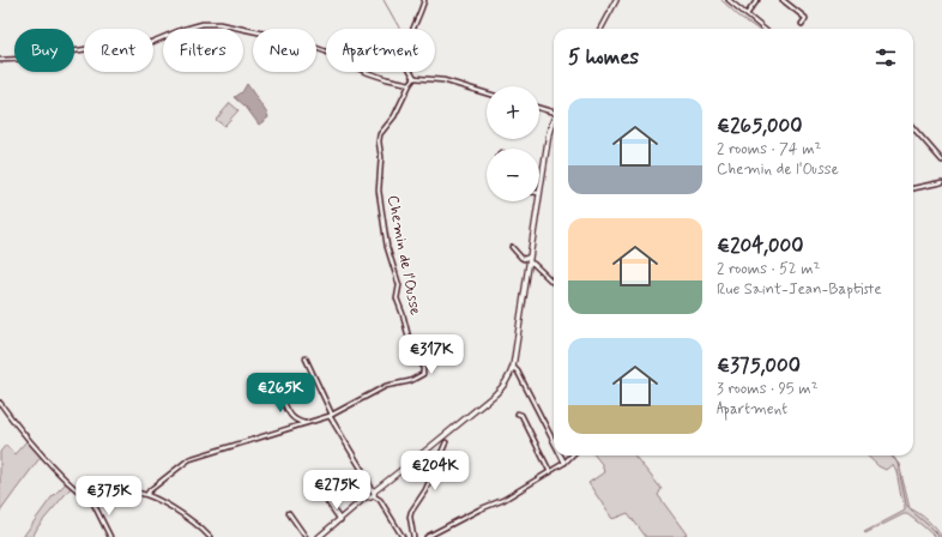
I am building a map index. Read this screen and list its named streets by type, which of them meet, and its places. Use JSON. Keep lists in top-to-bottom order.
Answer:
{
  "streets": {
    "street": ["Chemin de l'Ousse"]
  },
  "page": {
    "chip": [
      "Buy",
      "Rent",
      "Filters",
      "New",
      "Apartment"
    ],
    "heading": "5 homes",
    "map_buttons": ["+", "−"],
    "list": [
      {
        "name": "€265,000",
        "note": "2 rooms · 74 m² · Chemin de l'Ousse"
      },
      {
        "name": "€204,000",
        "note": "2 rooms · 52 m² · Rue Saint-Jean-Baptiste"
      },
      {
        "name": "€375,000",
        "note": "3 rooms · 95 m² · Apartment"
      }
    ],
    "price": [
      "€317K",
      "€265K",
      "€204K",
      "€275K",
      "€375K"
    ]
  }
}
